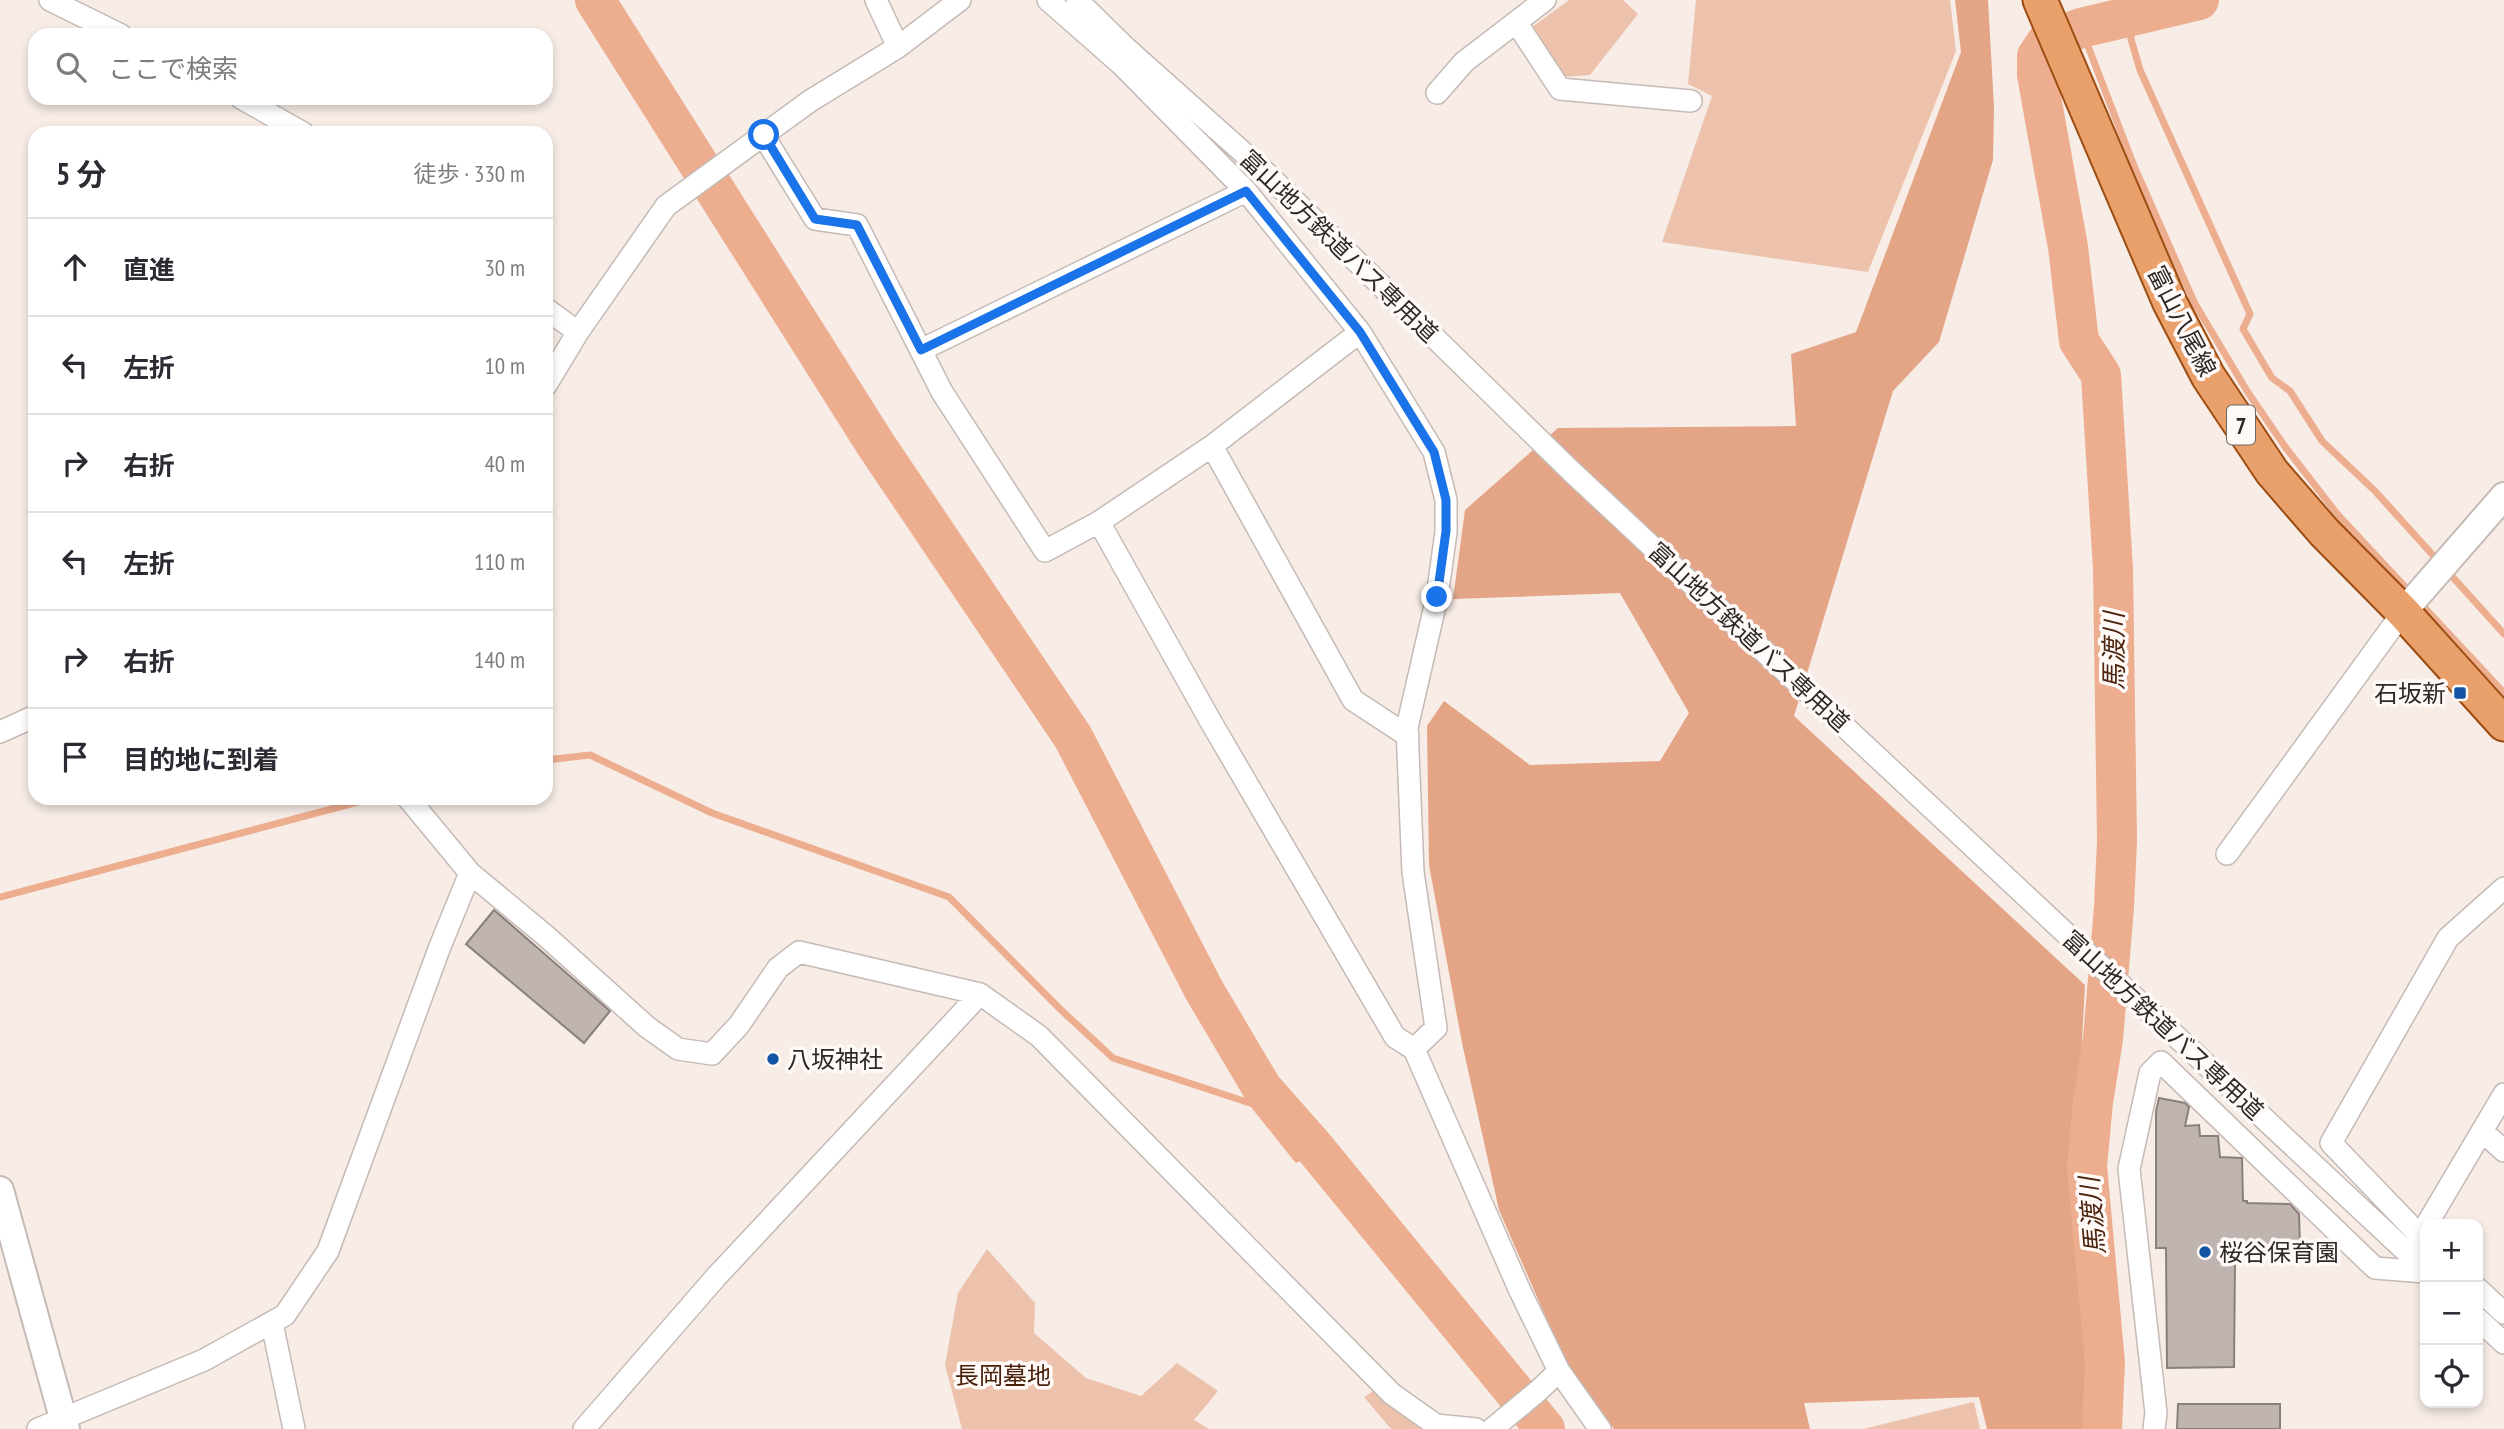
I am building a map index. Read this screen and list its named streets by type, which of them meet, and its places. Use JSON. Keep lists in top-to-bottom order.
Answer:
{
  "streets": {
    "main road": ["富山八尾線", "7"],
    "street": ["富山地方鉄道バス専用道"]
  },
  "water": ["馬渡川"],
  "parks": ["長岡墓地"],
  "places": {
    "transit": ["石坂新"],
    "other": ["八坂神社", "桜谷保育園"]
  },
  "page": {
    "search": "ここで検索",
    "heading": ["5 分", "徒歩 · 330 m"],
    "list": [
      ["直進", "30 m"],
      ["左折", "10 m"],
      ["右折", "40 m"],
      ["左折", "110 m"],
      ["右折", "140 m"],
      "目的地に到着"
    ],
    "map_buttons": ["+", "−"]
  }
}
